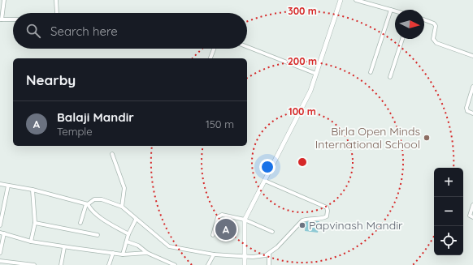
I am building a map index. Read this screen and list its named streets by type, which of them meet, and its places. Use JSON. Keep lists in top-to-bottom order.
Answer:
{
  "places": ["Birla Open Minds International School", "Papvinash Mandir"],
  "north": "right",
  "page": {
    "search": "Search here",
    "heading": "Nearby",
    "list": [
      {
        "mark": "A",
        "name": "Balaji Mandir",
        "note": "Temple",
        "value": "150 m"
      }
    ],
    "map_buttons": ["+", "−"],
    "pins": "A"
  },
  "rings": ["300 m", "200 m", "100 m"]
}
